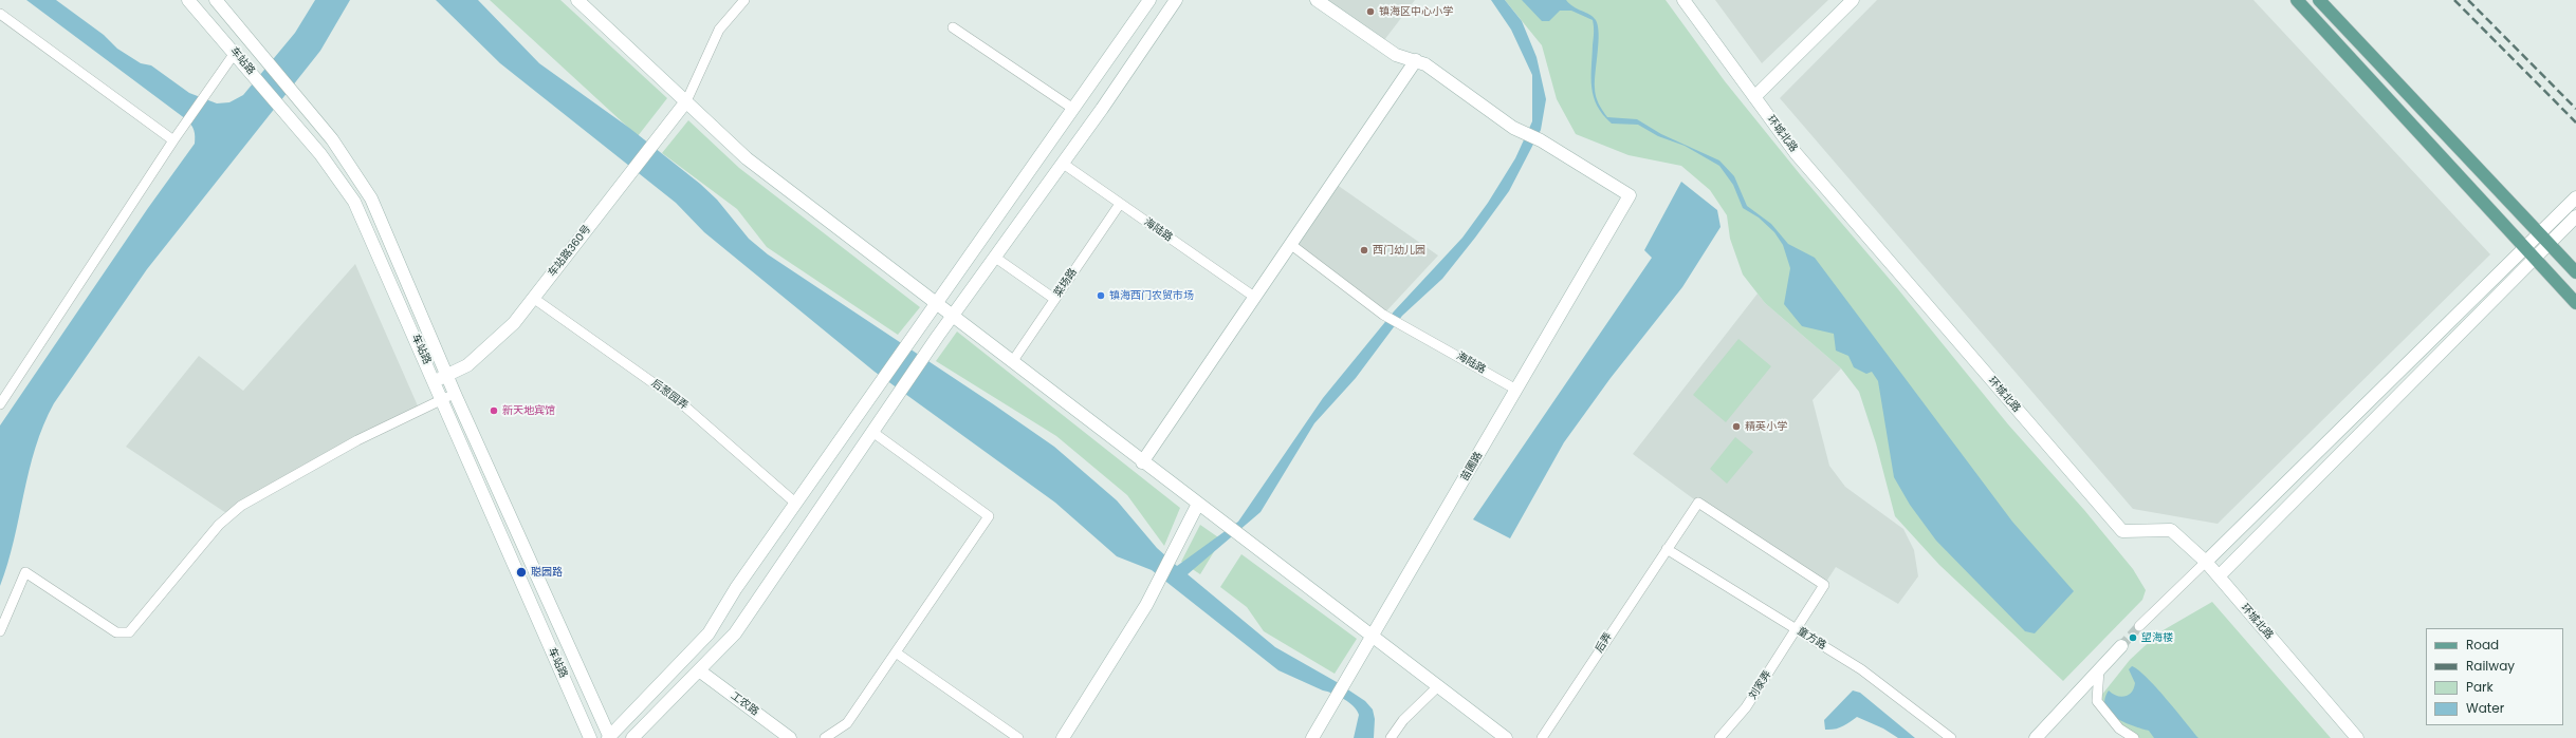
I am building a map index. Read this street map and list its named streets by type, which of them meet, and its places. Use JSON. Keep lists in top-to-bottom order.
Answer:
{
  "streets": {
    "street": [
      "车站路",
      "环城北路",
      "海陆路",
      "车站路360号",
      "菜场路",
      "后葱园弄",
      "苗圃路",
      "童方路",
      "后弄",
      "刘家弄",
      "工农路"
    ]
  },
  "crossings": [
    ["车站路", "车站路360号"],
    ["海陆路", "菜场路"],
    ["海陆路", "苗圃路"],
    ["车站路360号", "后葱园弄"],
    ["童方路", "后弄"],
    ["童方路", "刘家弄"],
    ["后弄", "刘家弄"]
  ],
  "places": [
    "镇海区中心小学",
    "西门幼儿园",
    "镇海西门农贸市场",
    "新天地宾馆",
    "精英小学",
    "聪园路",
    "望海楼"
  ],
  "legend": [
    "Road",
    "Railway",
    "Park",
    "Water"
  ]
}
